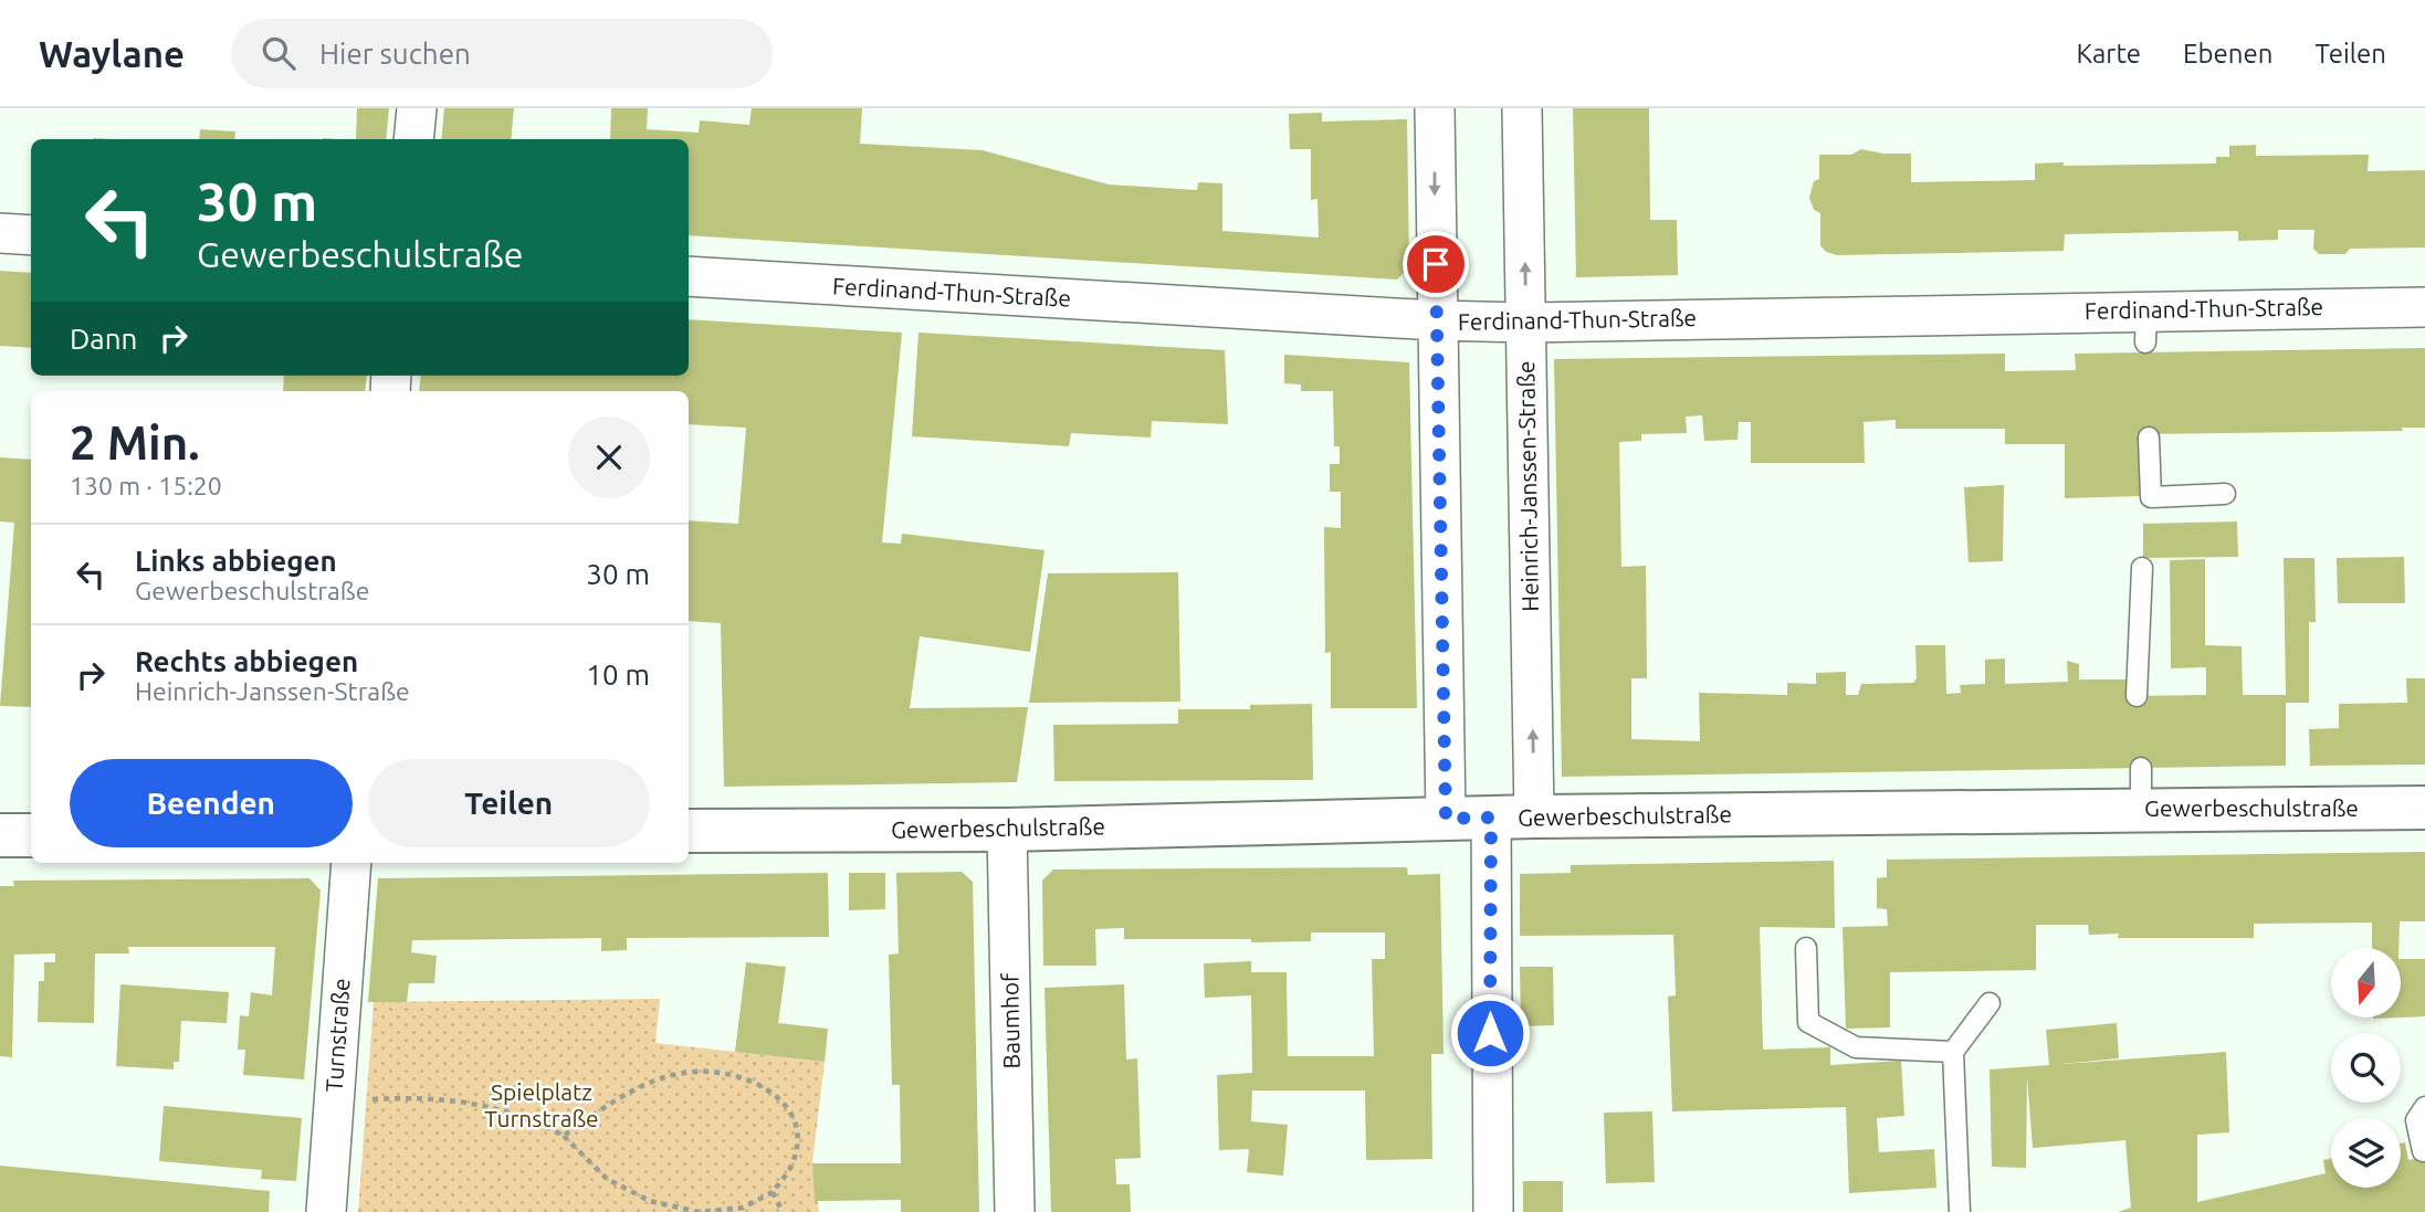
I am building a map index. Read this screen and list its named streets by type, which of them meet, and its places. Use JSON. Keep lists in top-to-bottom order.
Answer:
{
  "streets": {
    "street": [
      "Ferdinand-Thun-Straße",
      "Heinrich-Janssen-Straße",
      "Gewerbeschulstraße",
      "Baumhof",
      "Turnstraße"
    ]
  },
  "crossings": [
    ["Ferdinand-Thun-Straße", "Heinrich-Janssen-Straße"],
    ["Heinrich-Janssen-Straße", "Gewerbeschulstraße"],
    ["Gewerbeschulstraße", "Baumhof"]
  ],
  "parks": ["Spielplatz Turnstraße"],
  "north": "bottom",
  "page": {
    "header": "Waylane",
    "search": "Hier suchen",
    "nav": ["Karte", "Ebenen", "Teilen"],
    "turn": ["30 m", "Gewerbeschulstraße"],
    "then": "Dann",
    "heading": ["2 Min.", "130 m · 15:20"],
    "list": [
      {
        "name": "Links abbiegen",
        "note": "Gewerbeschulstraße",
        "value": "30 m"
      },
      {
        "name": "Rechts abbiegen",
        "note": "Heinrich-Janssen-Straße",
        "value": "10 m"
      }
    ],
    "buttons": ["Beenden", "Teilen"]
  }
}
